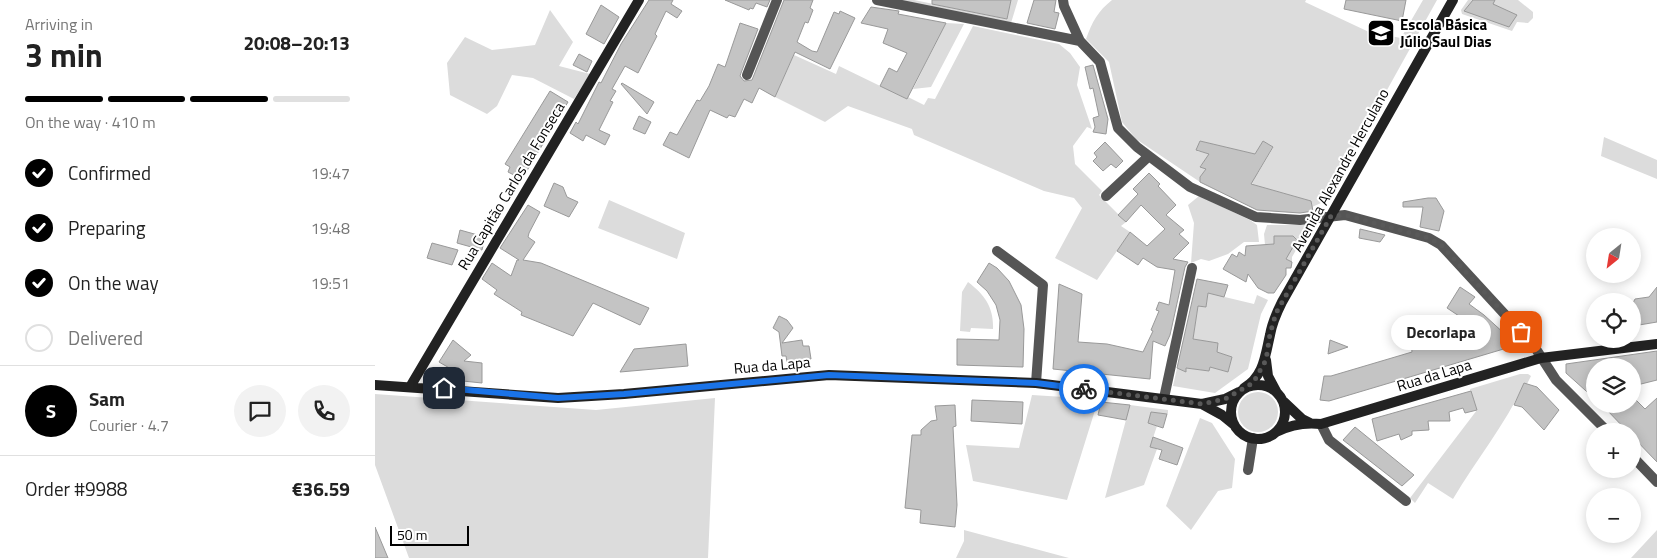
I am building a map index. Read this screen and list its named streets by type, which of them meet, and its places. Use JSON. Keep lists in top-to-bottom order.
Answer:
{
  "streets": {
    "main road": ["Avenida Alexandre Herculano", "Rua Capitão Carlos da Fonseca", "Rua da Lapa"]
  },
  "crossings": [
    ["Avenida Alexandre Herculano", "Rua da Lapa"],
    ["Rua Capitão Carlos da Fonseca", "Rua da Lapa"]
  ],
  "places": {
    "school or university": ["Escola Básica Júlio Saul Dias"],
    "other": ["Decorlapa"]
  },
  "scale_bar": "50 m",
  "north": "bottom left",
  "page": {
    "heading": ["3 min", "Arriving in", "20:08–20:13"],
    "panel": [
      "Sam",
      "Courier · 4.7",
      "Order #9988",
      "€36.59"
    ],
    "bar": "On the way · 410 m",
    "list": [
      ["Confirmed", "19:47"],
      ["Preparing", "19:48"],
      ["On the way", "19:51"],
      "Delivered"
    ],
    "map_buttons": ["+", "−"],
    "bubble": "Decorlapa",
    "round": "S",
    "scale": "50 m"
  }
}
